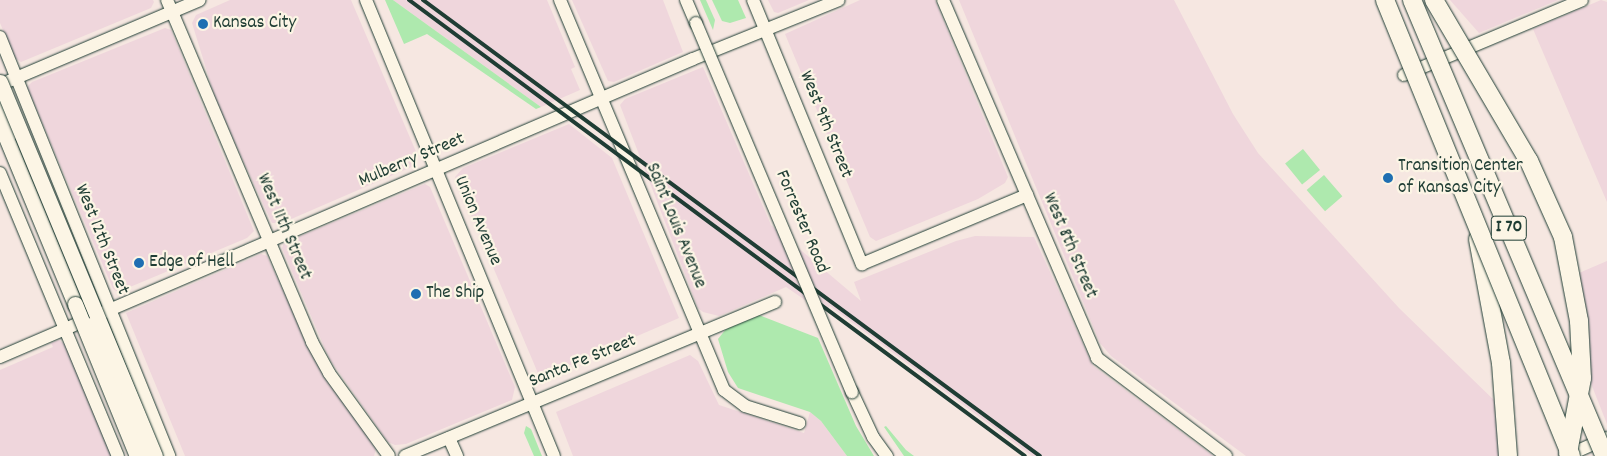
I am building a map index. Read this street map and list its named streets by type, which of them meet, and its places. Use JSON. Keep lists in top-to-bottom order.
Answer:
{
  "streets": {
    "highway": ["I 70"],
    "main road": ["West 12th Street"],
    "street": [
      "West 9th Street",
      "Mulberry Street",
      "Union Avenue",
      "Forrester Road",
      "Saint Louis Avenue",
      "West 11th Street",
      "West 8th Street",
      "Santa Fe Street"
    ]
  },
  "crossings": [
    ["West 9th Street", "Mulberry Street"],
    ["West 9th Street", "West 8th Street"],
    ["Mulberry Street", "Union Avenue"],
    ["Mulberry Street", "Saint Louis Avenue"],
    ["Mulberry Street", "West 11th Street"],
    ["Mulberry Street", "West 12th Street"],
    ["Union Avenue", "Santa Fe Street"],
    ["Saint Louis Avenue", "Santa Fe Street"]
  ],
  "places": [
    "Kansas City",
    "Transition Center of Kansas City",
    "Edge of Hell",
    "The Ship"
  ]
}
